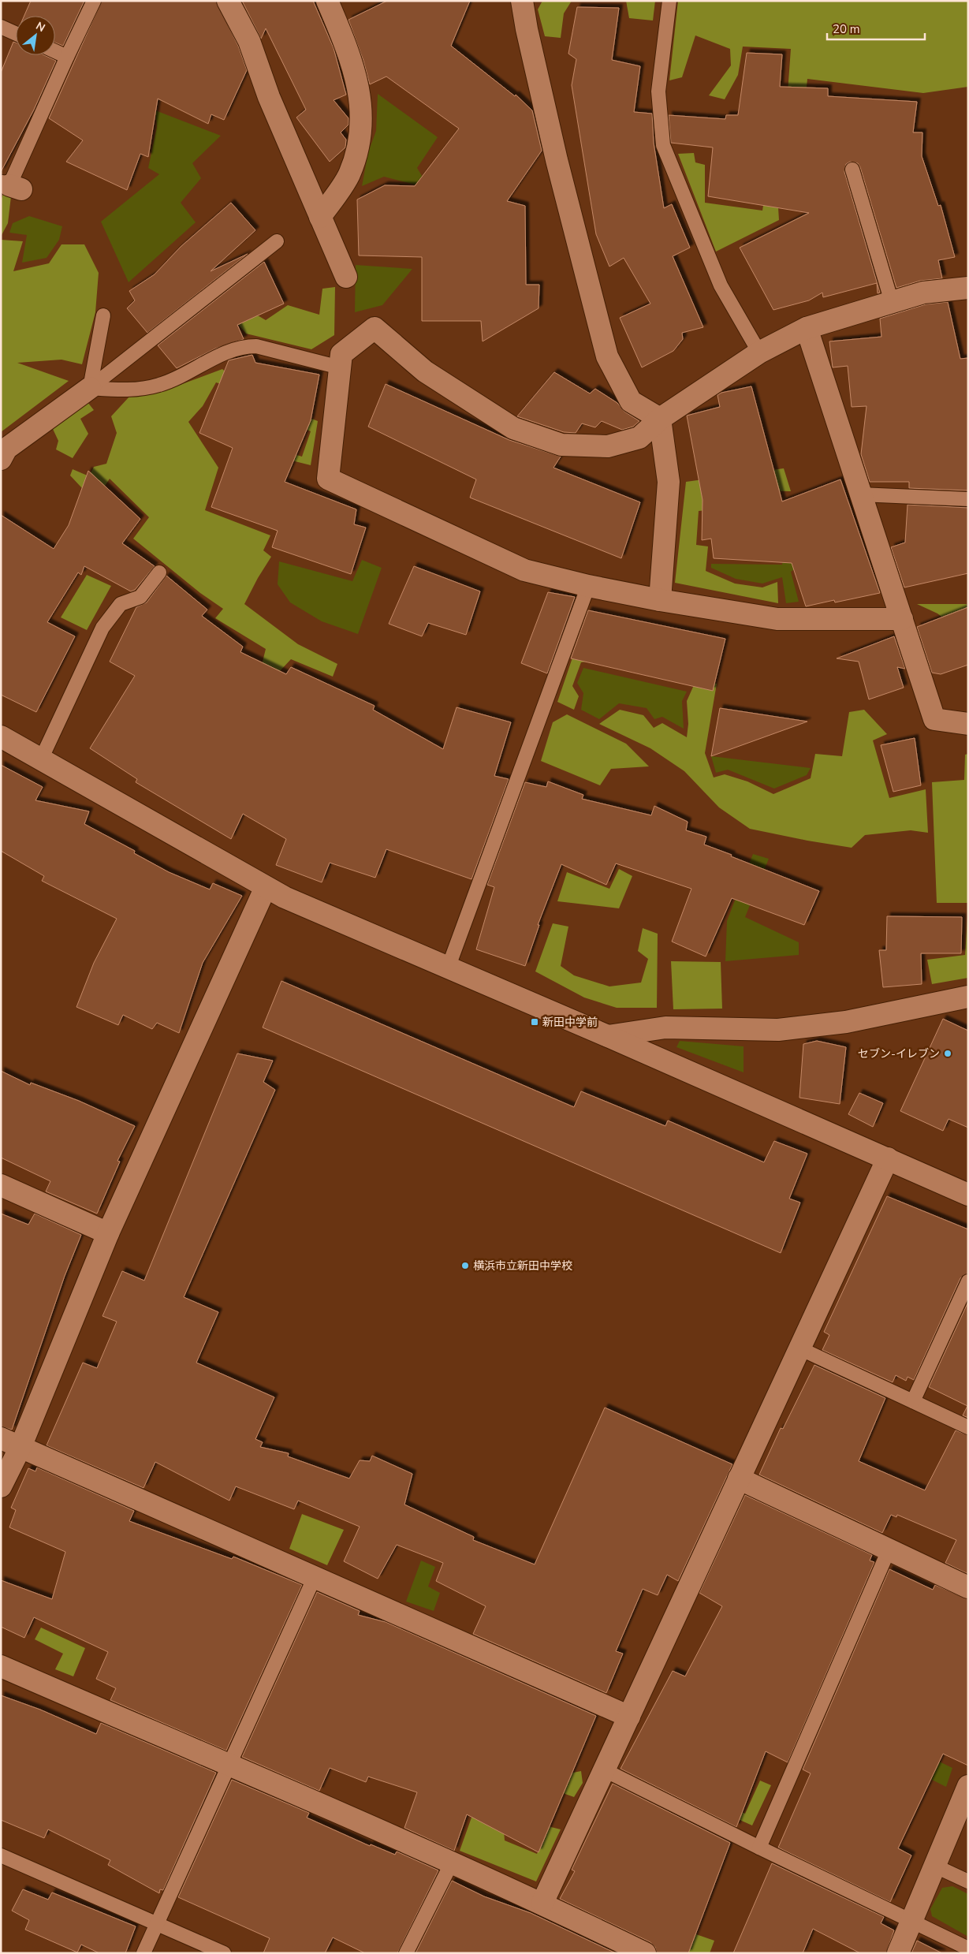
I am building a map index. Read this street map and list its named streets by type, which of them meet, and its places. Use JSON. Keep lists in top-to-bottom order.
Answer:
{
  "places": {
    "transit": ["新田中学前"],
    "other": ["セブン-イレブン", "横浜市立新田中学校"]
  },
  "scale_bar": "20 m",
  "north": "top right"
}
